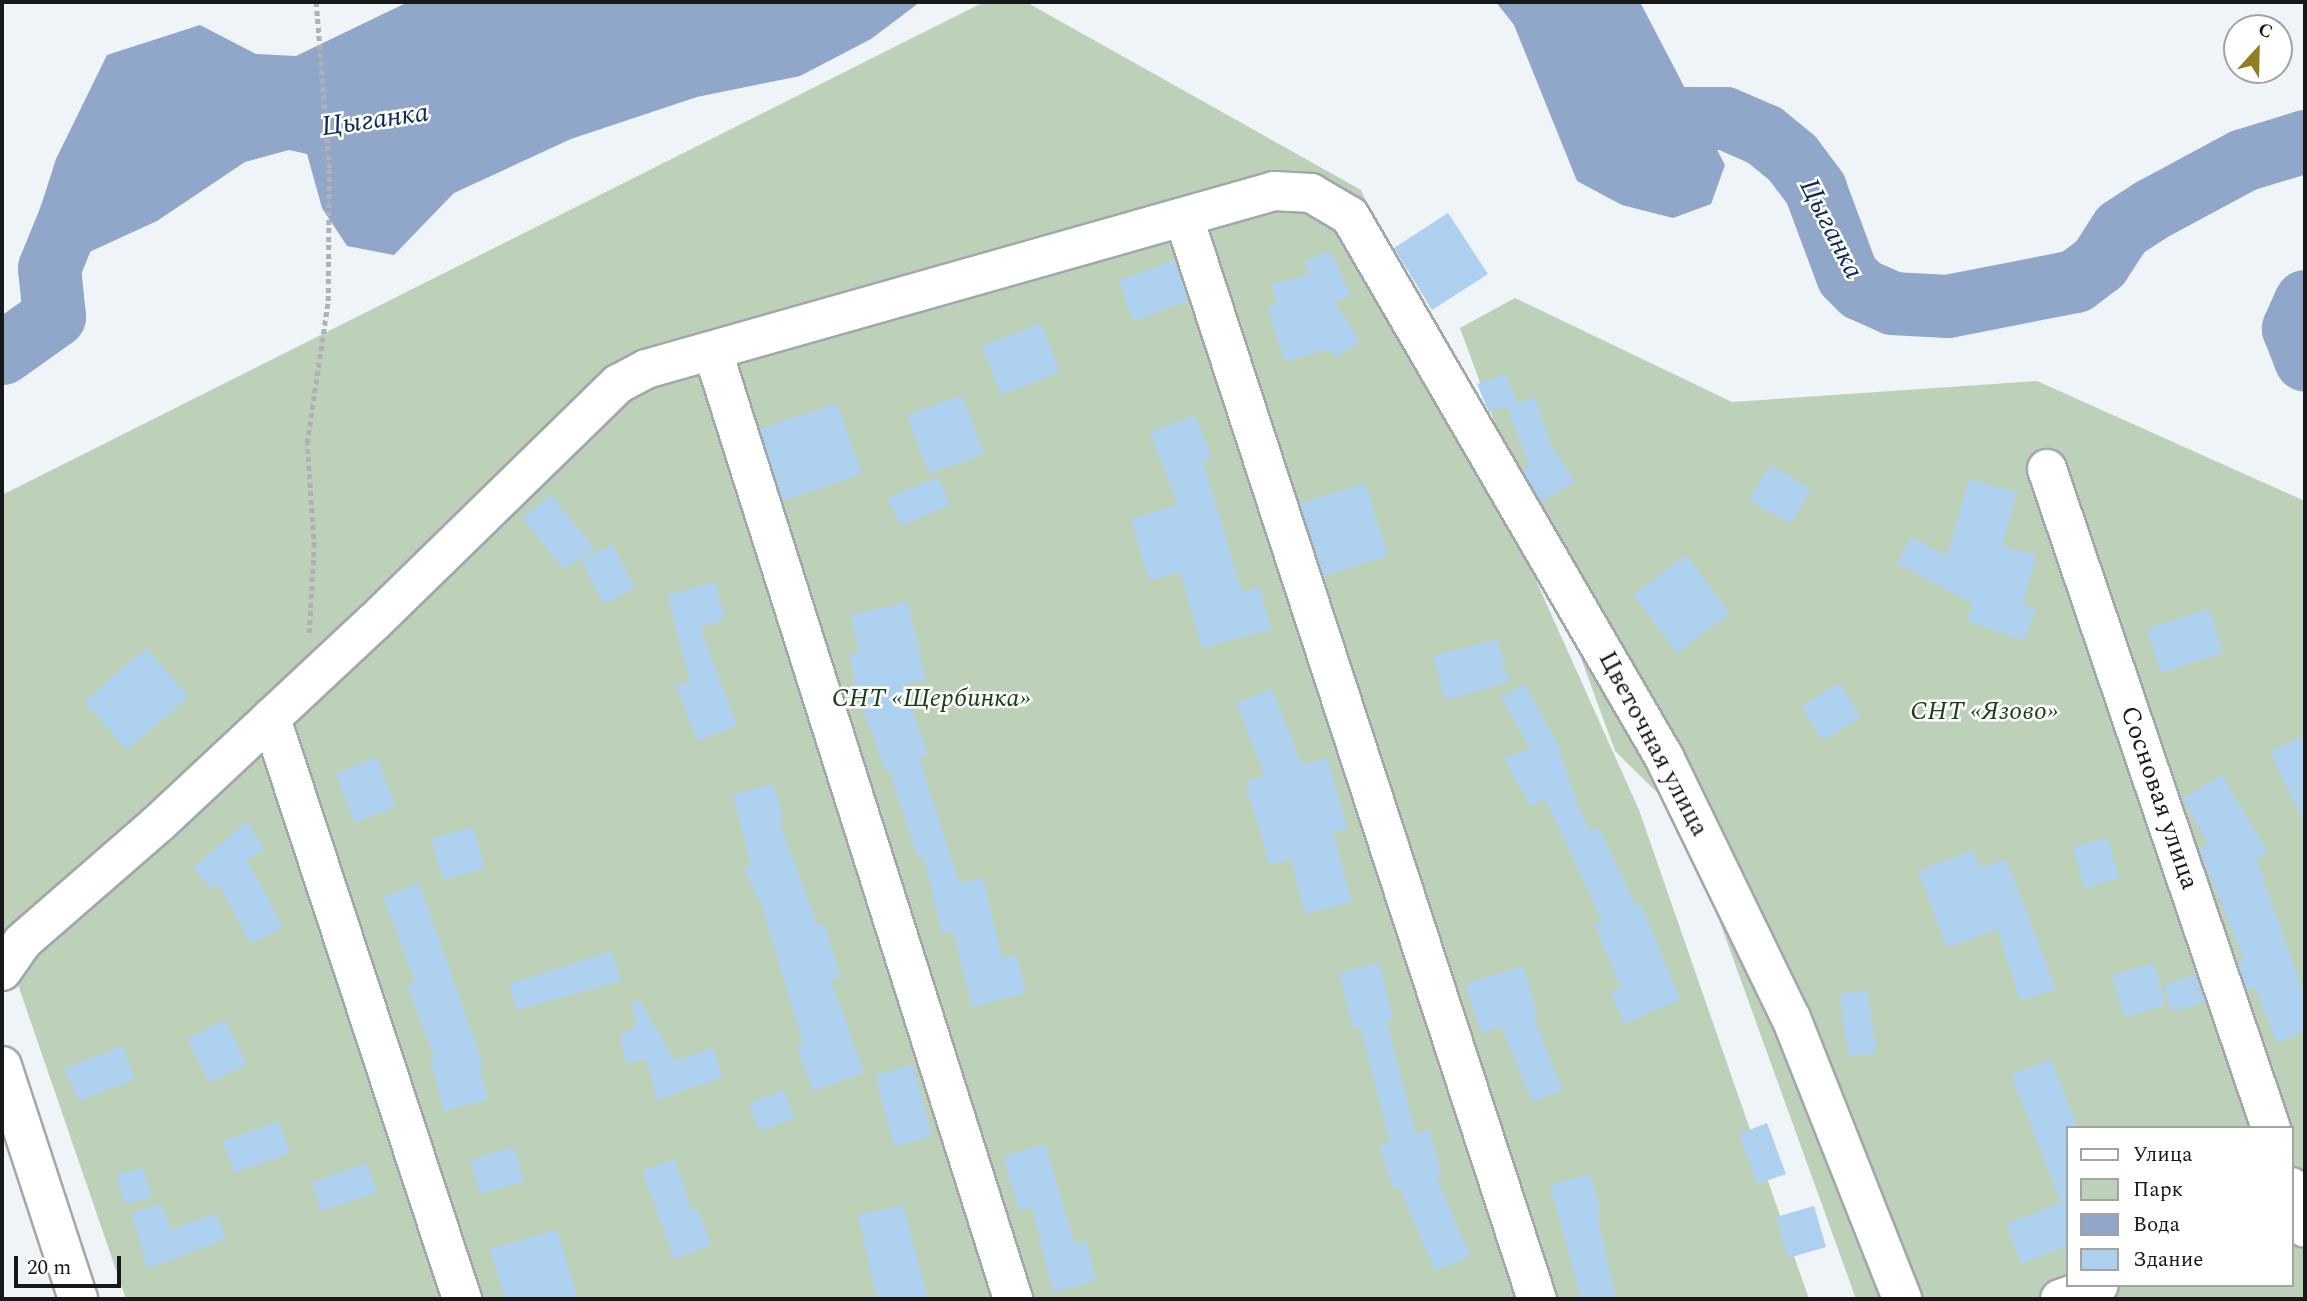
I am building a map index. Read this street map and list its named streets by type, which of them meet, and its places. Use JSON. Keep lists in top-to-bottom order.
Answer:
{
  "streets": {
    "street": ["Цветочная улица", "Сосновая улица"]
  },
  "water": ["Цыганка"],
  "parks": ["СНТ «Щербинка»", "СНТ «Язово»"],
  "legend": [
    "Улица",
    "Парк",
    "Вода",
    "Здание"
  ],
  "scale_bar": "20 m",
  "north": "top"
}
